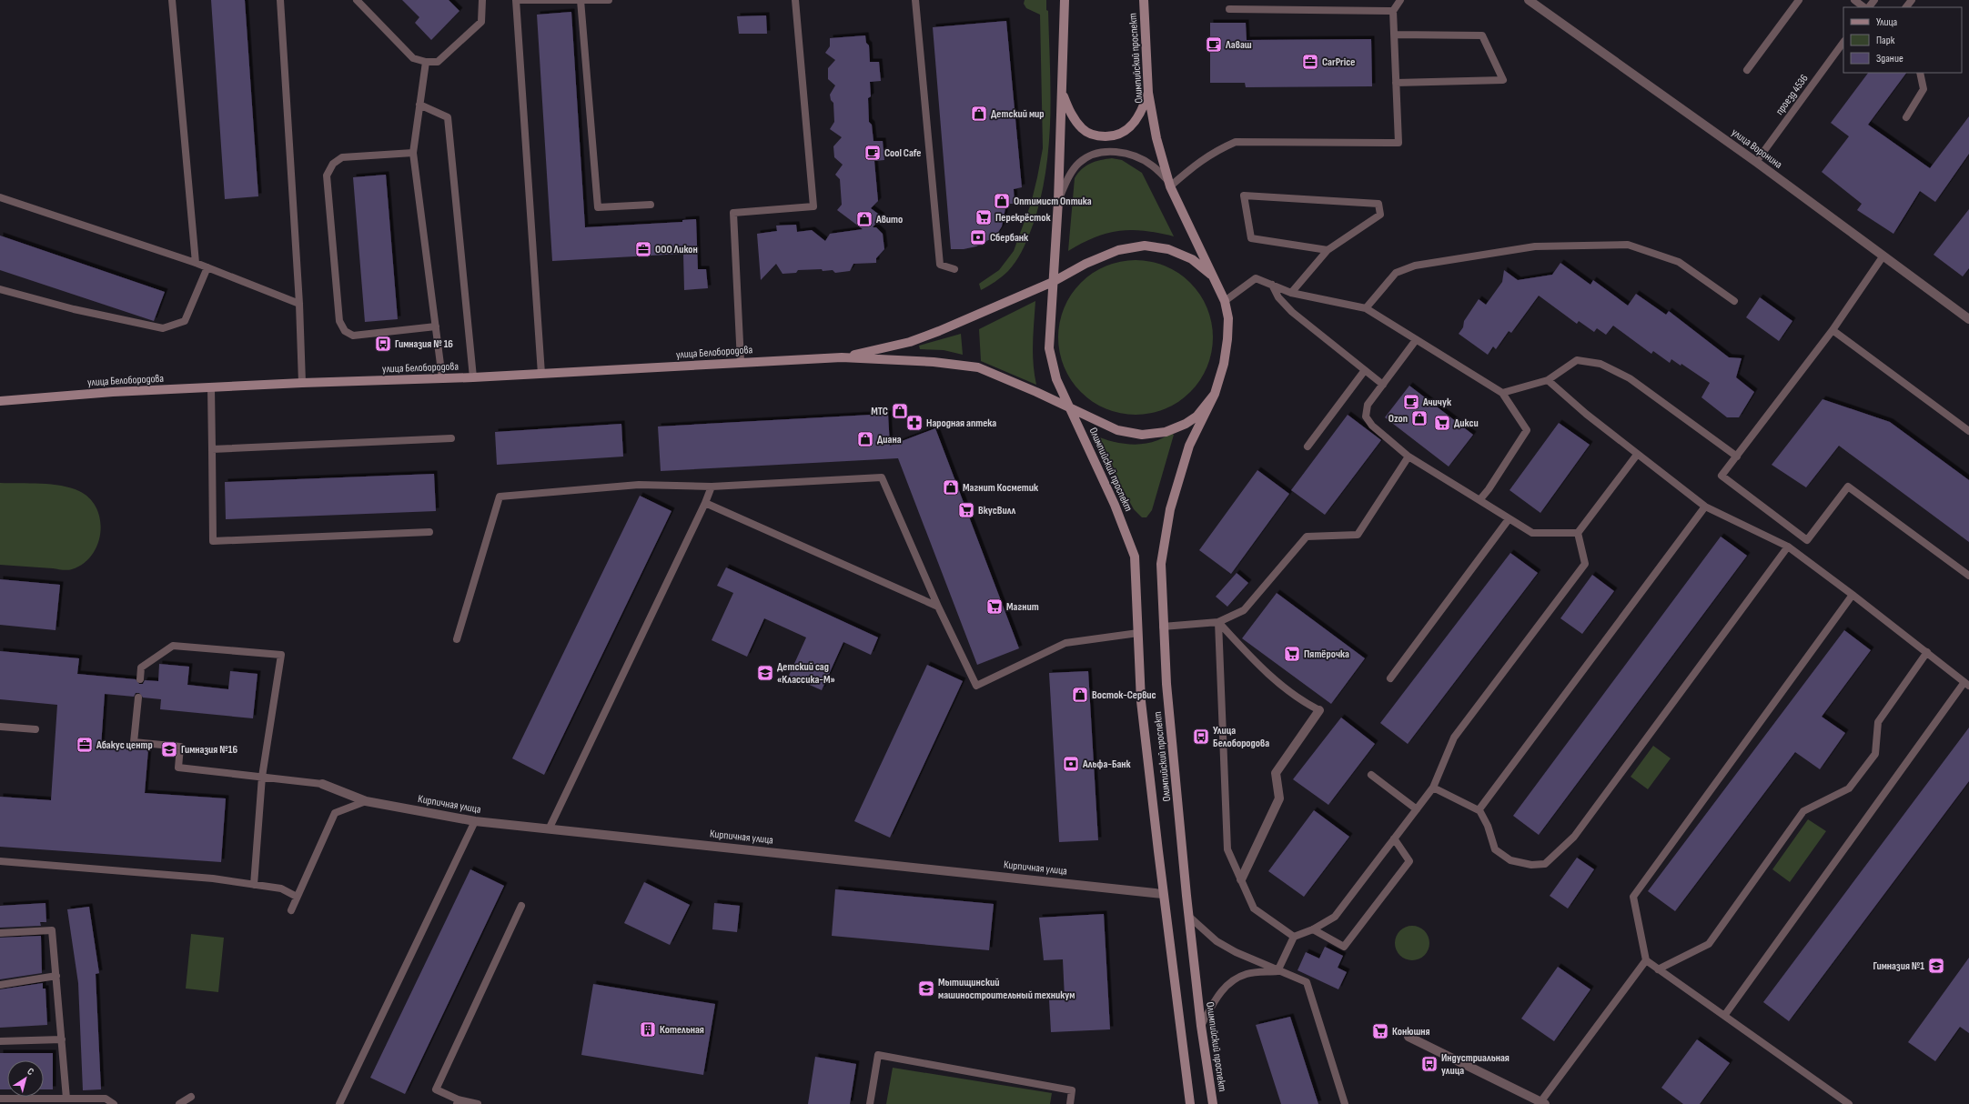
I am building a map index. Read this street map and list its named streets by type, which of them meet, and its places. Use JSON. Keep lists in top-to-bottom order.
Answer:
{
  "streets": {
    "main road": ["Олимпийский проспект", "улица Белобородова"],
    "street": ["улица Воронина", "Кирпичная улица"],
    "lane": ["проезд 4536"]
  },
  "crossings": [
    ["Олимпийский проспект", "Кирпичная улица"],
    ["проезд 4536", "улица Воронина"]
  ],
  "places": {
    "cafe": ["Лаваш", "Cool Cafe", "Ачичук"],
    "office": ["CarPrice", "ООО Ликон", "Абакус центр"],
    "shop": [
      "Детский мир",
      "Оптимист Оптика",
      "Авито",
      "МТС",
      "Ozon",
      "Диана",
      "Магнит Косметик",
      "Восток-Сервис"
    ],
    "supermarket": [
      "Перекрёсток",
      "Дикси",
      "ВкусВилл",
      "Магнит",
      "Пятёрочка",
      "Конюшня"
    ],
    "bank": ["Сбербанк", "Альфа-Банк"],
    "bus stop": ["Гимназия № 16", "Улица Белобородова", "Индустриальная улица"],
    "pharmacy": ["Народная аптека"],
    "school or university": [
      "Детский сад «Классика-М»",
      "Гимназия №16",
      "Гимназия №1",
      "Мытищинский машиностроительный техникум"
    ],
    "building": ["Котельная"]
  },
  "legend": ["Улица", "Парк", "Здание"],
  "north": "top right"
}
